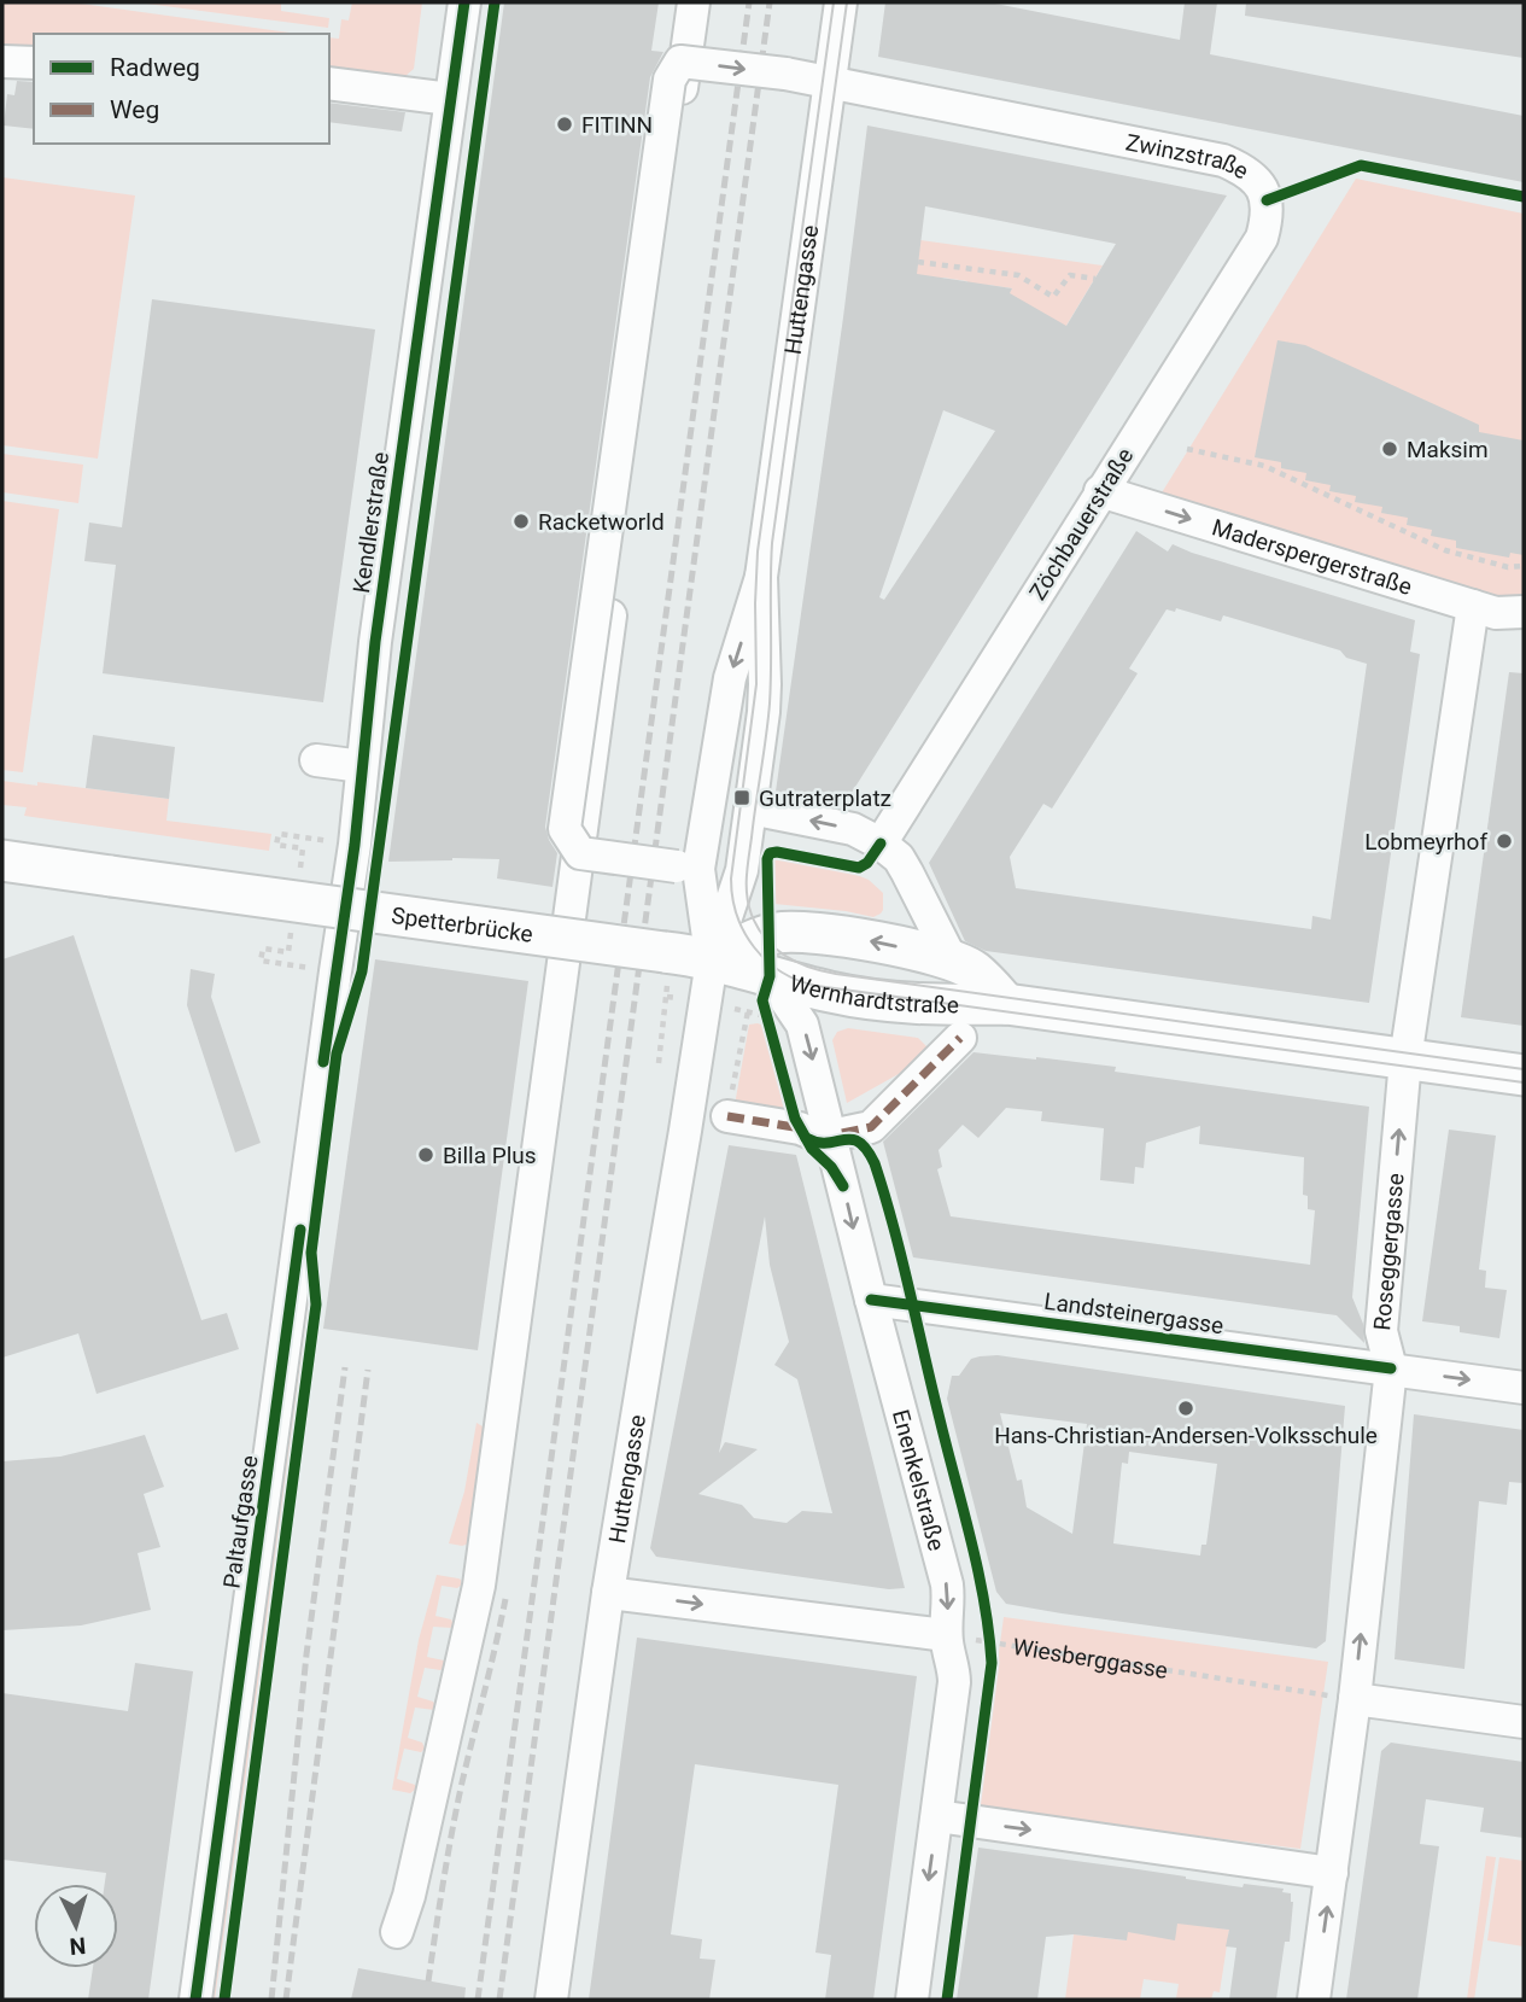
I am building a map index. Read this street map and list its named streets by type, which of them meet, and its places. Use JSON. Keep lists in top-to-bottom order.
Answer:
{
  "streets": {
    "main road": ["Spetterbrücke", "Wernhardtstraße"],
    "street": [
      "Zwinzstraße",
      "Huttengasse",
      "Kendlerstraße",
      "Zöchbauerstraße",
      "Maderspergerstraße",
      "Roseggergasse",
      "Landsteinergasse",
      "Enenkelstraße",
      "Paltaufgasse"
    ],
    "path": ["Wiesberggasse"]
  },
  "crossings": [
    ["Zwinzstraße", "Huttengasse"],
    ["Zwinzstraße", "Zöchbauerstraße"],
    ["Huttengasse", "Spetterbrücke"],
    ["Huttengasse", "Wernhardtstraße"],
    ["Kendlerstraße", "Paltaufgasse"],
    ["Zöchbauerstraße", "Maderspergerstraße"],
    ["Maderspergerstraße", "Roseggergasse"],
    ["Spetterbrücke", "Wernhardtstraße"],
    ["Wernhardtstraße", "Roseggergasse"],
    ["Wernhardtstraße", "Enenkelstraße"],
    ["Roseggergasse", "Landsteinergasse"],
    ["Roseggergasse", "Wiesberggasse"],
    ["Landsteinergasse", "Enenkelstraße"],
    ["Enenkelstraße", "Wiesberggasse"]
  ],
  "one_way": ["Maderspergerstraße", "Roseggergasse", "Enenkelstraße"],
  "places": {
    "other": [
      "FITINN",
      "Maksim",
      "Racketworld",
      "Lobmeyrhof",
      "Billa Plus",
      "Hans-Christian-Andersen-Volksschule"
    ],
    "transit": ["Gutraterplatz"]
  },
  "legend": ["Radweg", "Weg"],
  "north": "bottom"
}
